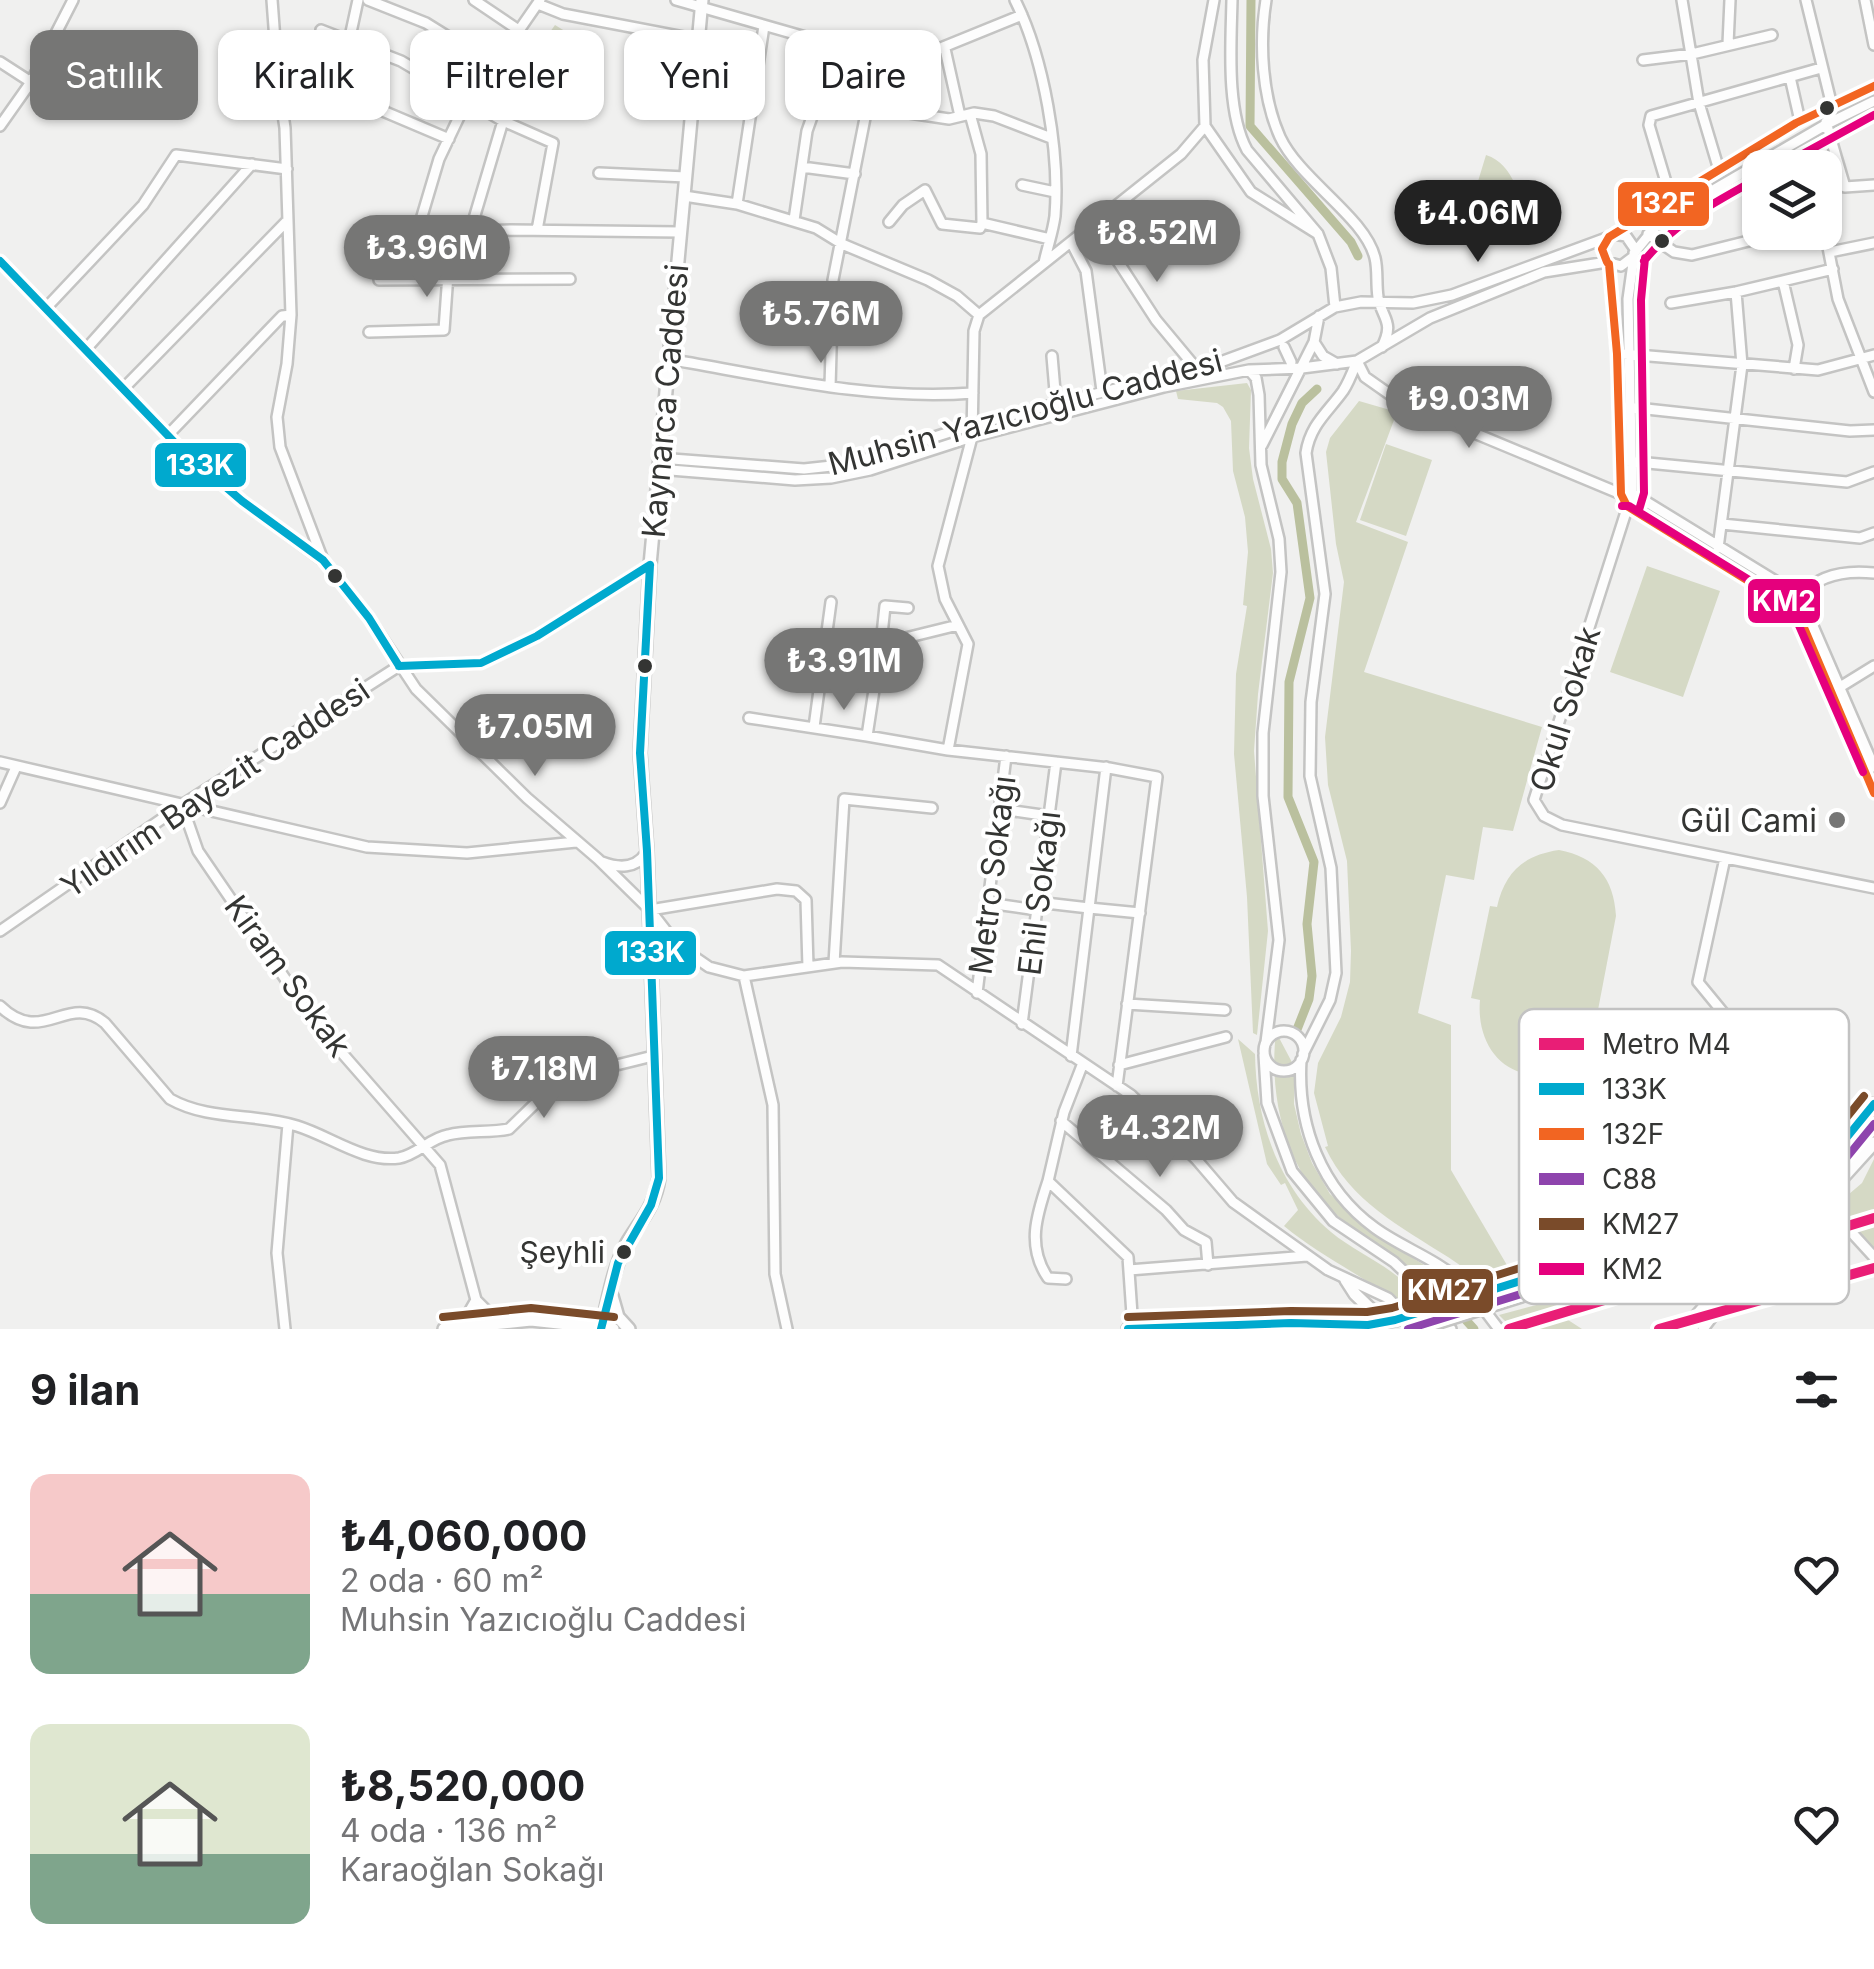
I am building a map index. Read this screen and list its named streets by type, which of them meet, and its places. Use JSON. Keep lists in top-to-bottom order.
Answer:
{
  "streets": {
    "main road": ["Kaynarca Caddesi"],
    "street": [
      "Muhsin Yazıcıoğlu Caddesi",
      "Okul Sokak",
      "Yıldırım Bayezit Caddesi",
      "Metro Sokağı",
      "Ehil Sokağı",
      "Kiram Sokak"
    ]
  },
  "crossings": [
    ["Kaynarca Caddesi", "Muhsin Yazıcıoğlu Caddesi"],
    ["Kaynarca Caddesi", "Yıldırım Bayezit Caddesi"],
    ["Yıldırım Bayezit Caddesi", "Kiram Sokak"]
  ],
  "places": ["Gül Cami", "Şeyhli"],
  "lines": [
    "transit line 132F",
    "transit line KM2",
    "transit line 133K",
    "transit line KM27",
    "transit line C88",
    "metro line M4"
  ],
  "legend": [
    "Metro M4",
    "133K",
    "132F",
    "C88",
    "KM27",
    "KM2"
  ],
  "page": {
    "chip": [
      "Satılık",
      "Kiralık",
      "Filtreler",
      "Yeni",
      "Daire"
    ],
    "price": [
      "₺4.06M",
      "₺8.52M",
      "₺3.96M",
      "₺5.76M",
      "₺9.03M",
      "₺3.91M",
      "₺7.05M",
      "₺7.18M",
      "₺4.32M"
    ],
    "heading": "9 ilan",
    "list": [
      {
        "name": "₺4,060,000",
        "note": "2 oda · 60 m² · Muhsin Yazıcıoğlu Caddesi"
      },
      {
        "name": "₺8,520,000",
        "note": "4 oda · 136 m² · Karaoğlan Sokağı"
      }
    ]
  }
}
